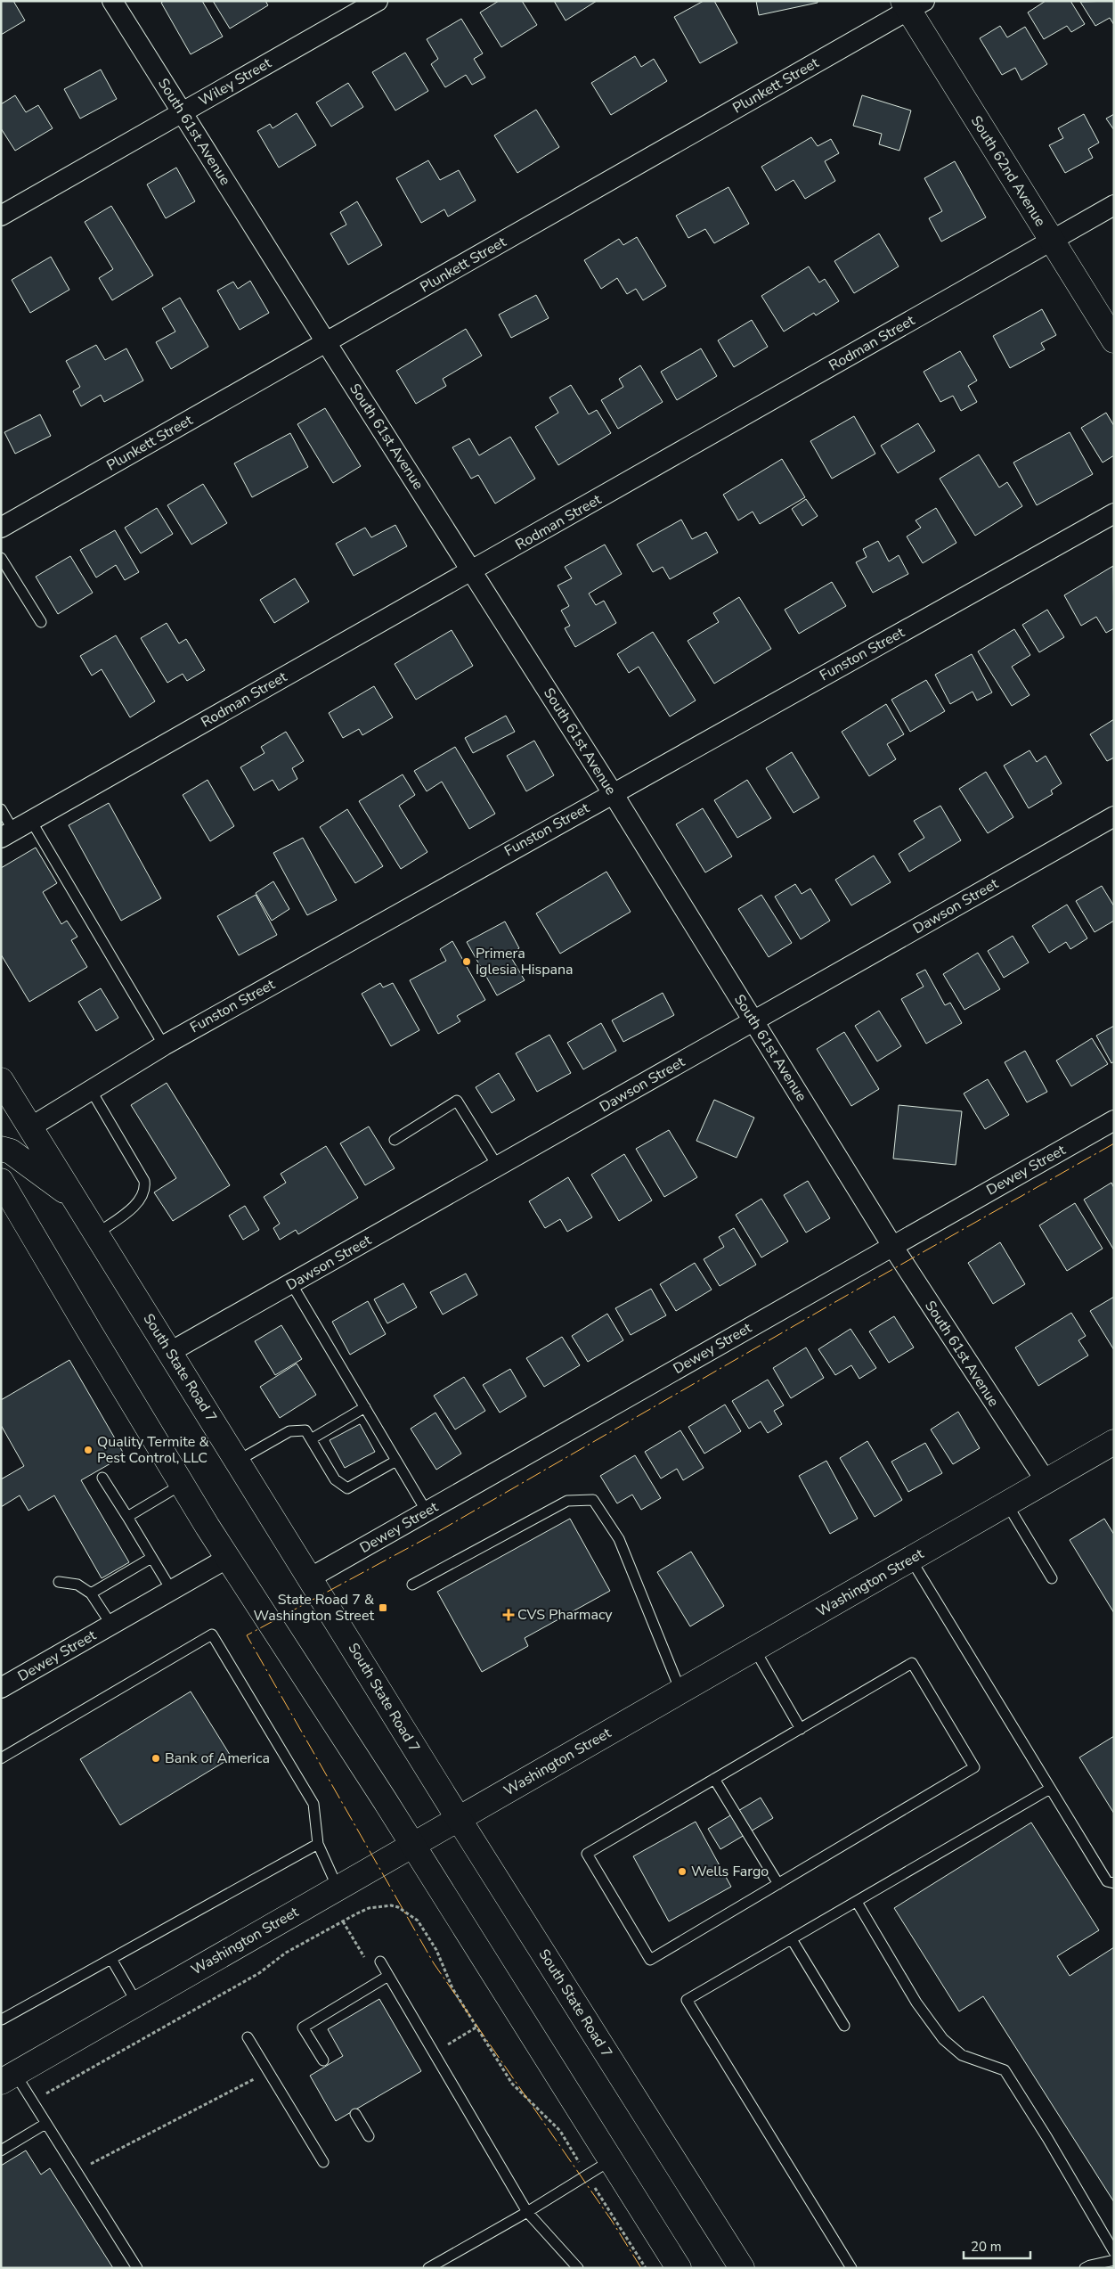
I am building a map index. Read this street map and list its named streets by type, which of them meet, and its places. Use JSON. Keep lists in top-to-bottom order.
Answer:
{
  "streets": {
    "main road": ["South 62nd Avenue", "South State Road 7", "Washington Street"],
    "street": [
      "Wiley Street",
      "Plunkett Street",
      "South 61st Avenue",
      "Rodman Street",
      "Funston Street",
      "Dawson Street",
      "Dewey Street"
    ]
  },
  "crossings": [
    ["Wiley Street", "South 61st Avenue"],
    ["Plunkett Street", "South 61st Avenue"],
    ["Plunkett Street", "South 62nd Avenue"],
    ["South 61st Avenue", "Rodman Street"],
    ["South 61st Avenue", "Funston Street"],
    ["South 61st Avenue", "Dawson Street"],
    ["South 61st Avenue", "Dewey Street"],
    ["South 61st Avenue", "Washington Street"],
    ["South 62nd Avenue", "Rodman Street"],
    ["Funston Street", "South State Road 7"],
    ["Dawson Street", "South State Road 7"],
    ["Dewey Street", "South State Road 7"],
    ["South State Road 7", "Washington Street"]
  ],
  "places": {
    "other": [
      "Primera Iglesia Hispana",
      "Quality Termite & Pest Control, LLC",
      "Bank of America",
      "Wells Fargo"
    ],
    "transit": ["State Road 7 & Washington Street"],
    "health": ["CVS Pharmacy"]
  },
  "scale_bar": "20 m"
}
